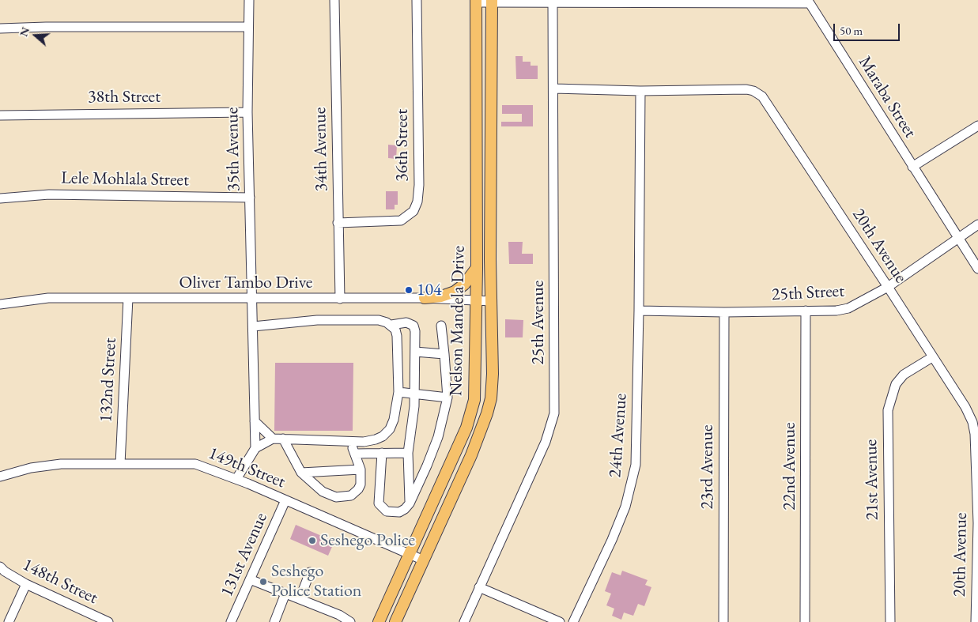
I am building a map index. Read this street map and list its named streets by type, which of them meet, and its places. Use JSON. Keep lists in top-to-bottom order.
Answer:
{
  "streets": {
    "main road": ["Nelson Mandela Drive"],
    "street": [
      "38th Street",
      "Maraba Street",
      "36th Street",
      "35th Avenue",
      "34th Avenue",
      "Lele Mohlala Street",
      "20th Avenue",
      "Oliver Tambo Drive",
      "25th Street",
      "25th Avenue",
      "132nd Street",
      "24th Avenue",
      "22nd Avenue",
      "23rd Avenue",
      "149th Street",
      "21st Avenue",
      "131st Avenue",
      "148th Street"
    ]
  },
  "crossings": [
    ["38th Street", "35th Avenue"],
    ["Maraba Street", "25th Street"],
    ["Maraba Street", "Nelson Mandela Drive"],
    ["Maraba Street", "25th Avenue"],
    ["36th Street", "34th Avenue"],
    ["35th Avenue", "Lele Mohlala Street"],
    ["35th Avenue", "Oliver Tambo Drive"],
    ["34th Avenue", "Oliver Tambo Drive"],
    ["20th Avenue", "25th Street"],
    ["20th Avenue", "25th Avenue"],
    ["20th Avenue", "24th Avenue"],
    ["20th Avenue", "21st Avenue"],
    ["Oliver Tambo Drive", "Nelson Mandela Drive"],
    ["Oliver Tambo Drive", "132nd Street"],
    ["25th Street", "24th Avenue"],
    ["25th Street", "22nd Avenue"],
    ["25th Street", "23rd Avenue"],
    ["Nelson Mandela Drive", "149th Street"],
    ["132nd Street", "149th Street"],
    ["149th Street", "131st Avenue"]
  ],
  "places": ["104", "Seshego Police", "Seshego Police Station"],
  "scale_bar": "50 m",
  "north": "left"
}
